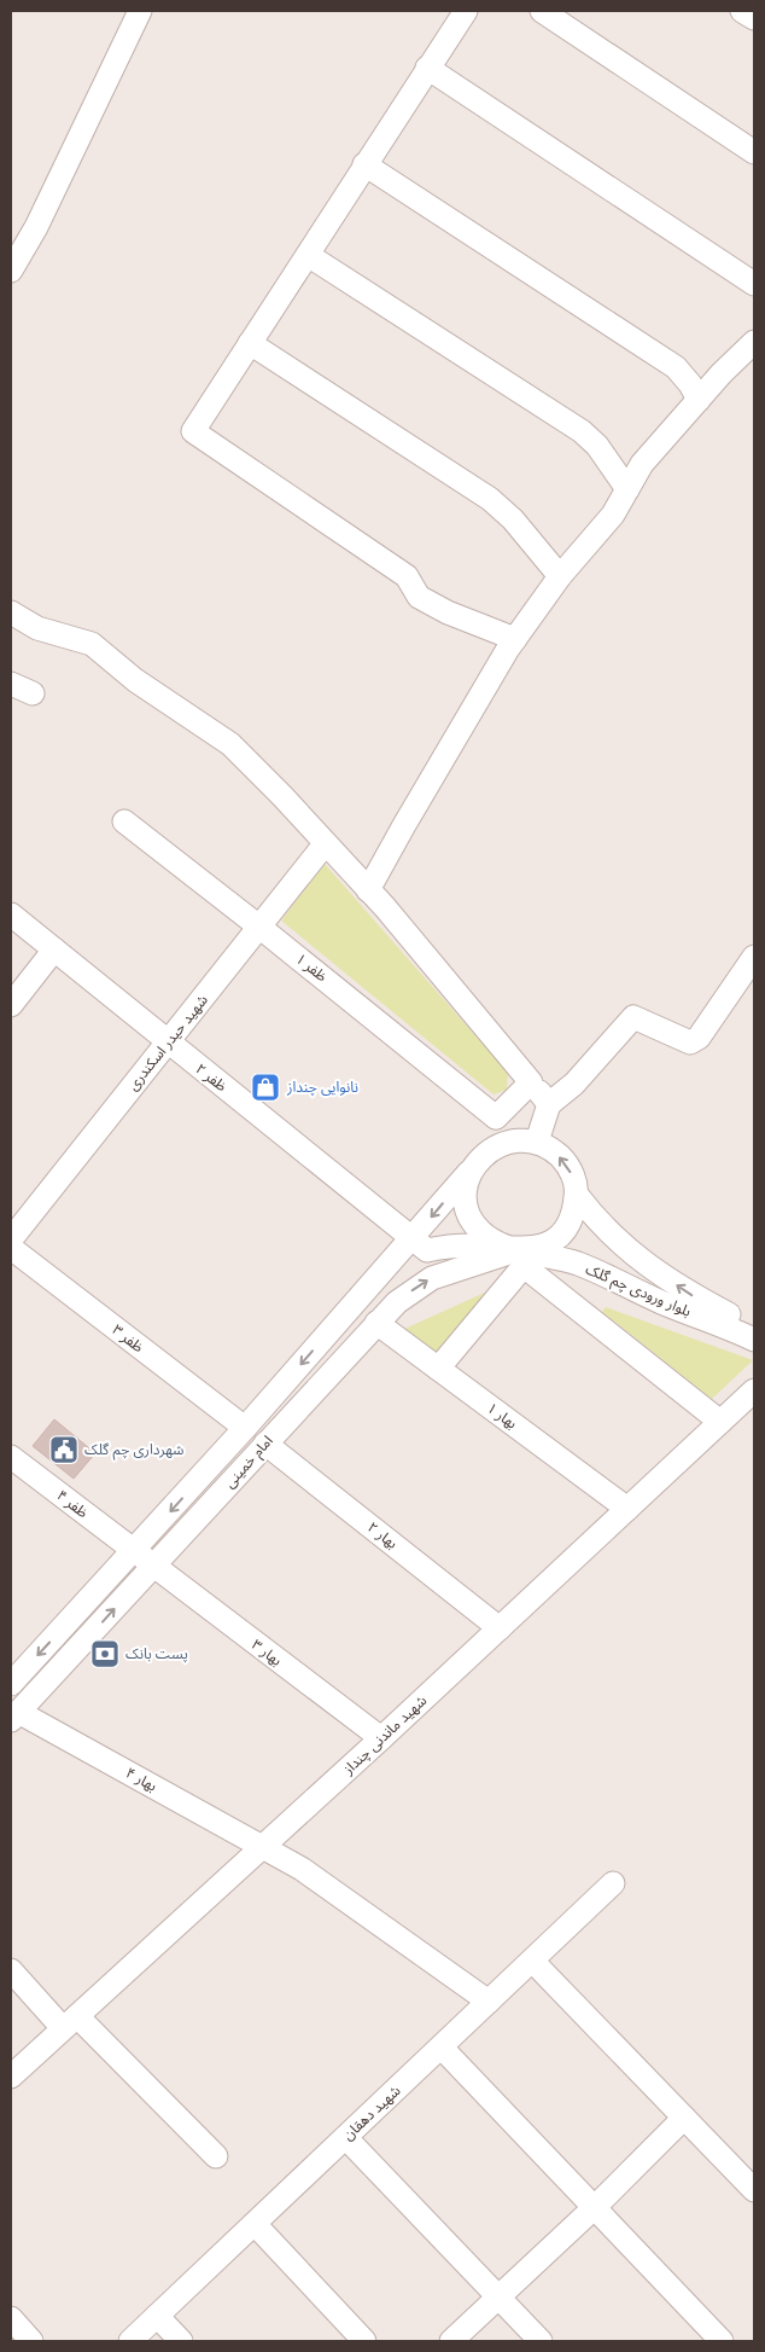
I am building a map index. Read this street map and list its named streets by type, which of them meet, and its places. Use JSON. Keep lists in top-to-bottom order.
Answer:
{
  "streets": {
    "street": [
      "ظفر ۱",
      "شهید حیدر اسکندری",
      "ظفر ۲",
      "بلوار ورودی چم گلک",
      "ظفر ۳",
      "بهار ۱",
      "امام خمینی",
      "ظفر ۴",
      "بهار ۲",
      "بهار ۳",
      "شهید ماندنی چنداز",
      "بهار ۴",
      "شهید دهقان"
    ]
  },
  "crossings": [
    ["ظفر ۱", "شهید حیدر اسکندری"],
    ["شهید حیدر اسکندری", "ظفر ۲"],
    ["ظفر ۲", "بلوار ورودی چم گلک"],
    ["ظفر ۲", "امام خمینی"],
    ["بلوار ورودی چم گلک", "امام خمینی"],
    ["ظفر ۳", "امام خمینی"],
    ["بهار ۱", "امام خمینی"],
    ["بهار ۱", "شهید ماندنی چنداز"],
    ["امام خمینی", "ظفر ۴"],
    ["امام خمینی", "بهار ۲"],
    ["امام خمینی", "بهار ۳"],
    ["امام خمینی", "بهار ۴"],
    ["ظفر ۴", "بهار ۳"],
    ["بهار ۲", "شهید ماندنی چنداز"],
    ["بهار ۳", "شهید ماندنی چنداز"],
    ["شهید ماندنی چنداز", "بهار ۴"],
    ["بهار ۴", "شهید دهقان"]
  ],
  "places": {
    "shop": ["نانوایی چنداز"],
    "public building": ["شهرداری چم گلک"],
    "bank": ["پست بانک"]
  }
}
